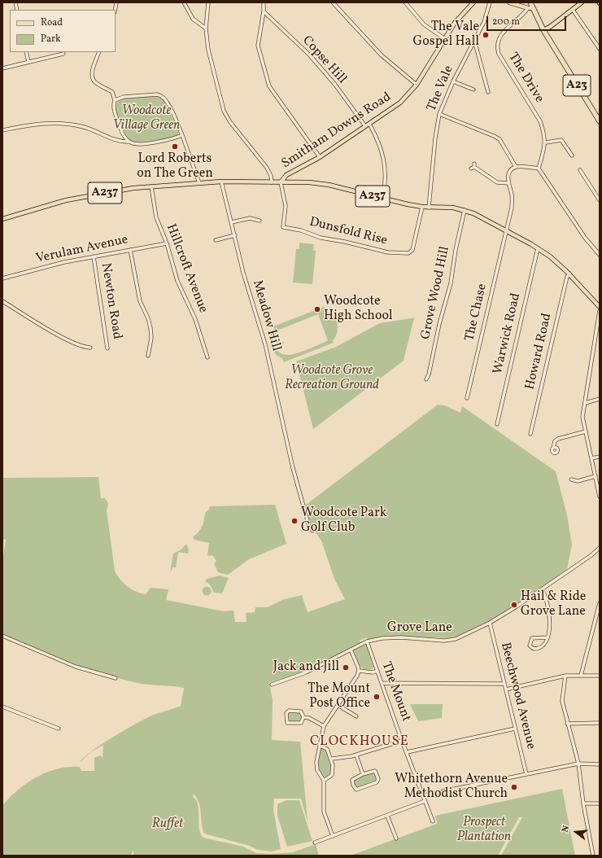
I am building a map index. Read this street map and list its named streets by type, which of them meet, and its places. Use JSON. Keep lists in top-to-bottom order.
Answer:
{
  "streets": {
    "highway": ["A23"],
    "main road": ["Smitham Downs Road", "A237"],
    "street": [
      "Copse Hill",
      "The Drive",
      "The Vale",
      "Dunsfold Rise",
      "Verulam Avenue",
      "Hillcroft Avenue",
      "Grove Wood Hill",
      "Newton Road",
      "The Chase",
      "Meadow Hill",
      "Warwick Road",
      "Howard Road",
      "Grove Lane",
      "The Mount",
      "Beechwood Avenue"
    ]
  },
  "crossings": [
    ["Copse Hill", "Smitham Downs Road"],
    ["The Drive", "A23"],
    ["The Vale", "A237"],
    ["Smitham Downs Road", "A237"],
    ["Smitham Downs Road", "Dunsfold Rise"],
    ["A237", "Dunsfold Rise"],
    ["A237", "Hillcroft Avenue"],
    ["A237", "Grove Wood Hill"],
    ["A237", "The Chase"],
    ["A237", "Meadow Hill"],
    ["A237", "Warwick Road"],
    ["A237", "Howard Road"],
    ["Verulam Avenue", "Hillcroft Avenue"],
    ["Verulam Avenue", "Newton Road"],
    ["Grove Lane", "The Mount"],
    ["Grove Lane", "Beechwood Avenue"]
  ],
  "districts": ["CLOCKHOUSE"],
  "parks": [
    "Woodcote Village Green",
    "Woodcote Grove Recreation Ground",
    "Prospect Plantation",
    "Ruffet"
  ],
  "places": [
    "The Vale Gospel Hall",
    "Lord Roberts on The Green",
    "Woodcote High School",
    "Woodcote Park Golf Club",
    "Hail & Ride Grove Lane",
    "Jack and Jill",
    "The Mount Post Office",
    "Whitethorn Avenue Methodist Church"
  ],
  "legend": ["Road", "Park"],
  "scale_bar": "200 m",
  "north": "left"
}
